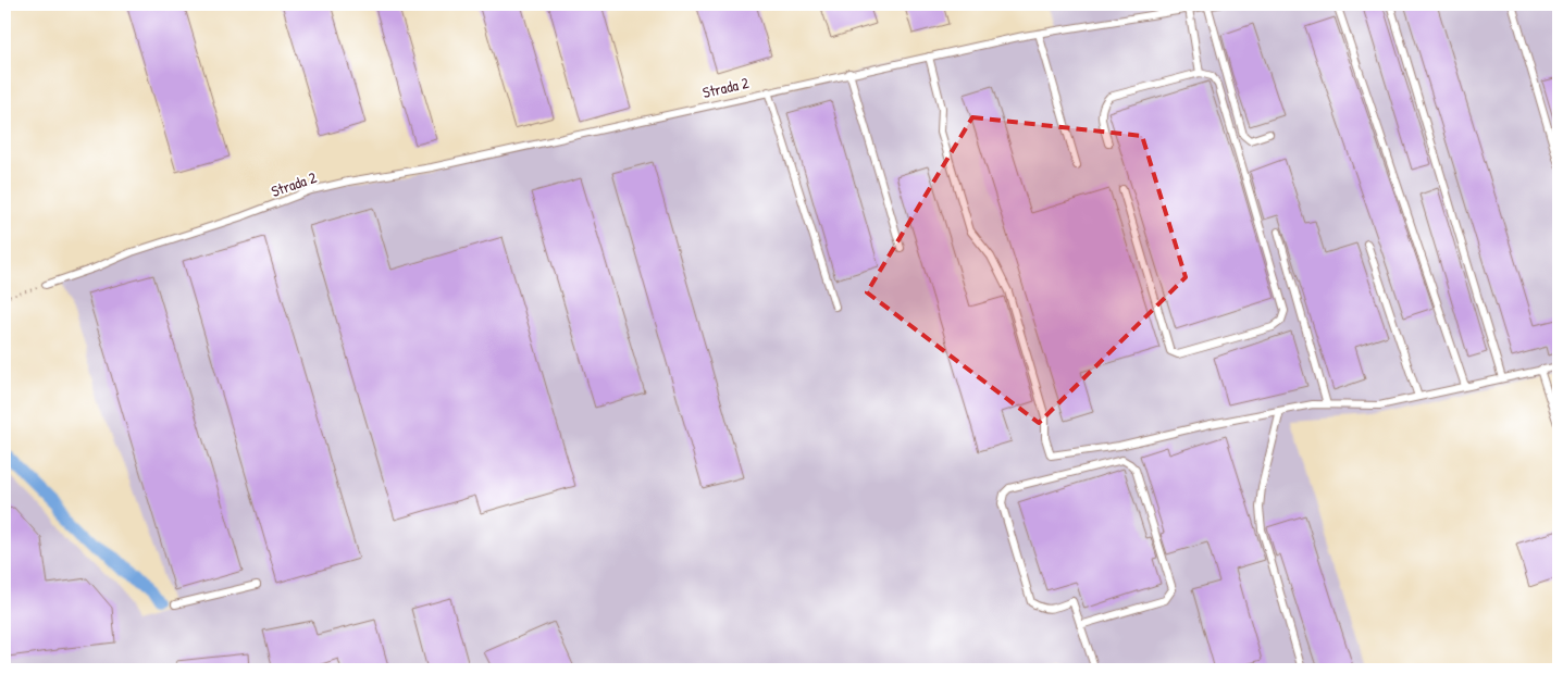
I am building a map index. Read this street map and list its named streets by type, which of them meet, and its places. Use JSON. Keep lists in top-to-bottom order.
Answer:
{
  "streets": {
    "lane": ["Strada 2"]
  }
}
